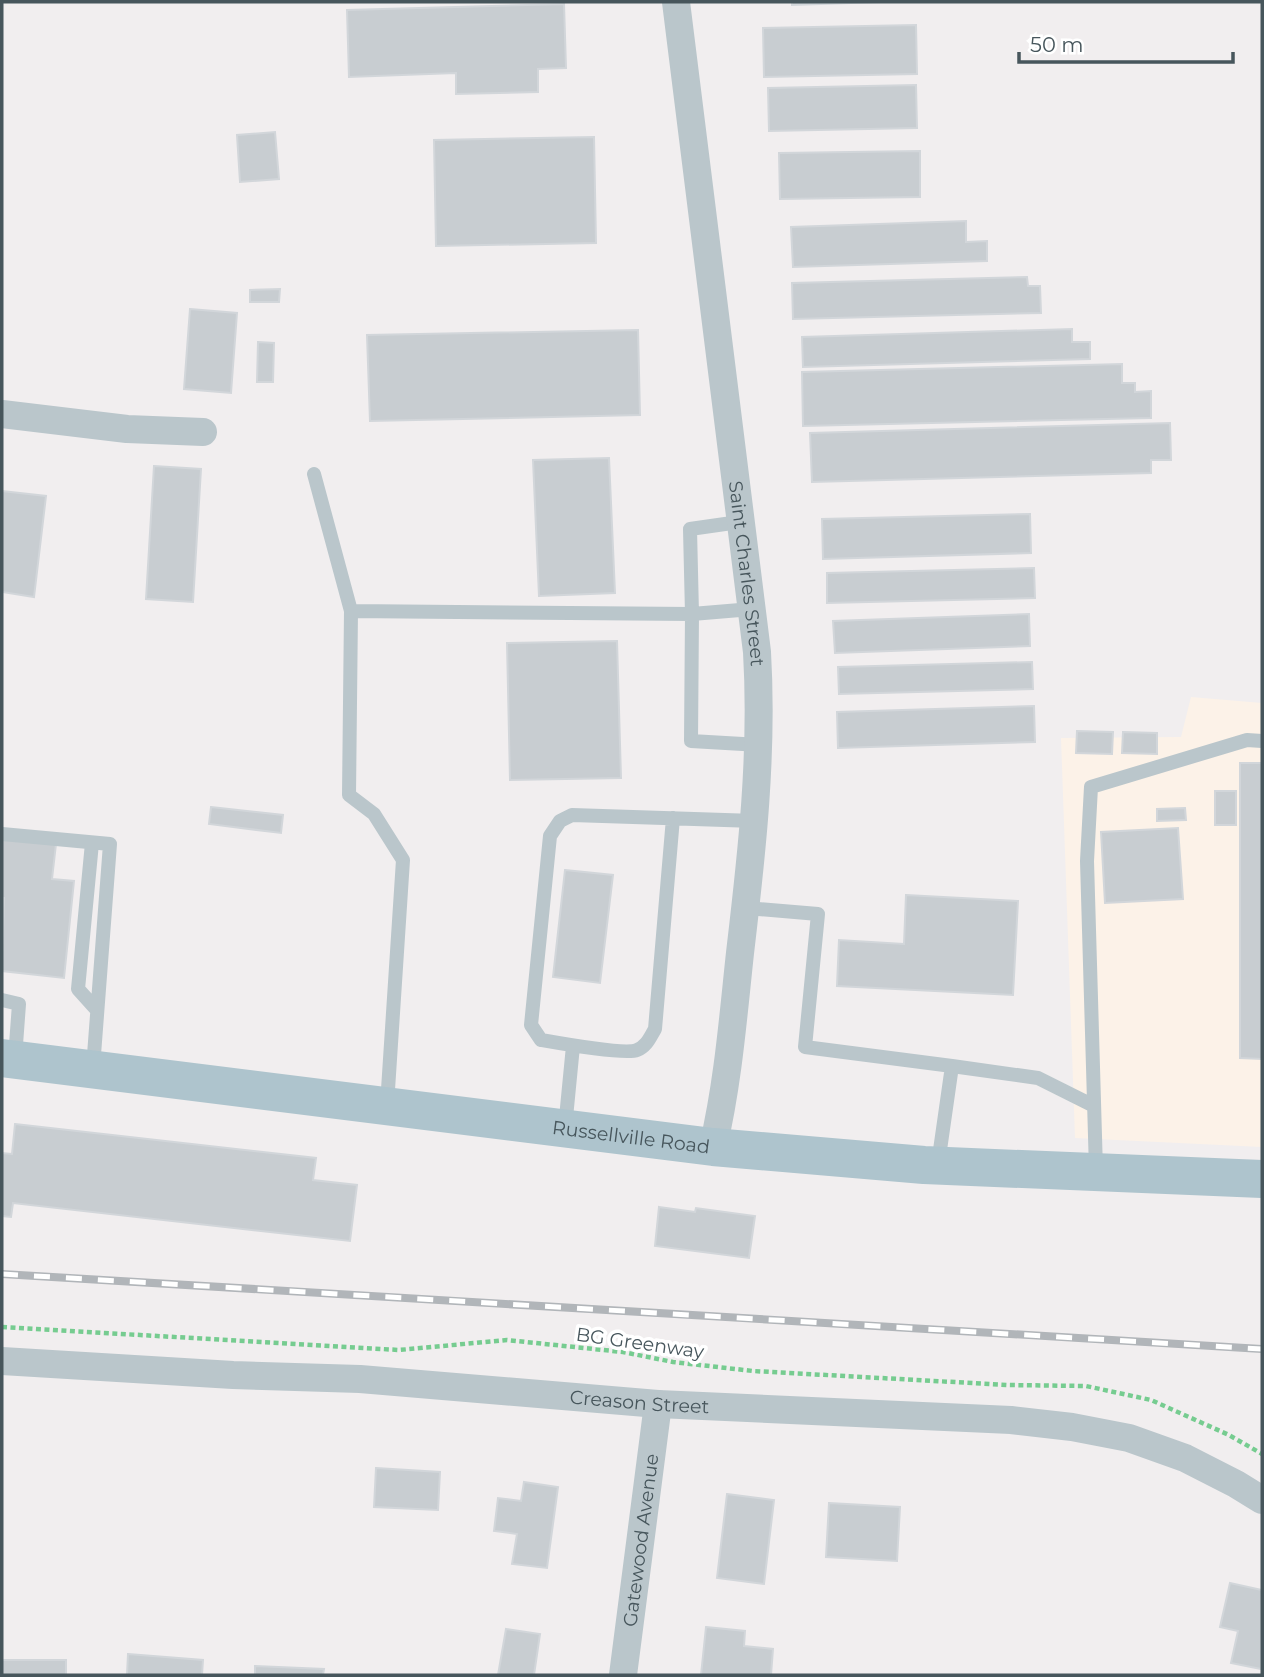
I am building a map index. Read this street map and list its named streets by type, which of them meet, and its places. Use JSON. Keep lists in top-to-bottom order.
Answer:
{
  "streets": {
    "main road": ["Russellville Road"],
    "street": ["Saint Charles Street", "Creason Street", "Gatewood Avenue"],
    "path": ["BG Greenway"]
  },
  "crossings": [
    ["Saint Charles Street", "Russellville Road"],
    ["Creason Street", "Gatewood Avenue"]
  ],
  "scale_bar": "50 m"
}
